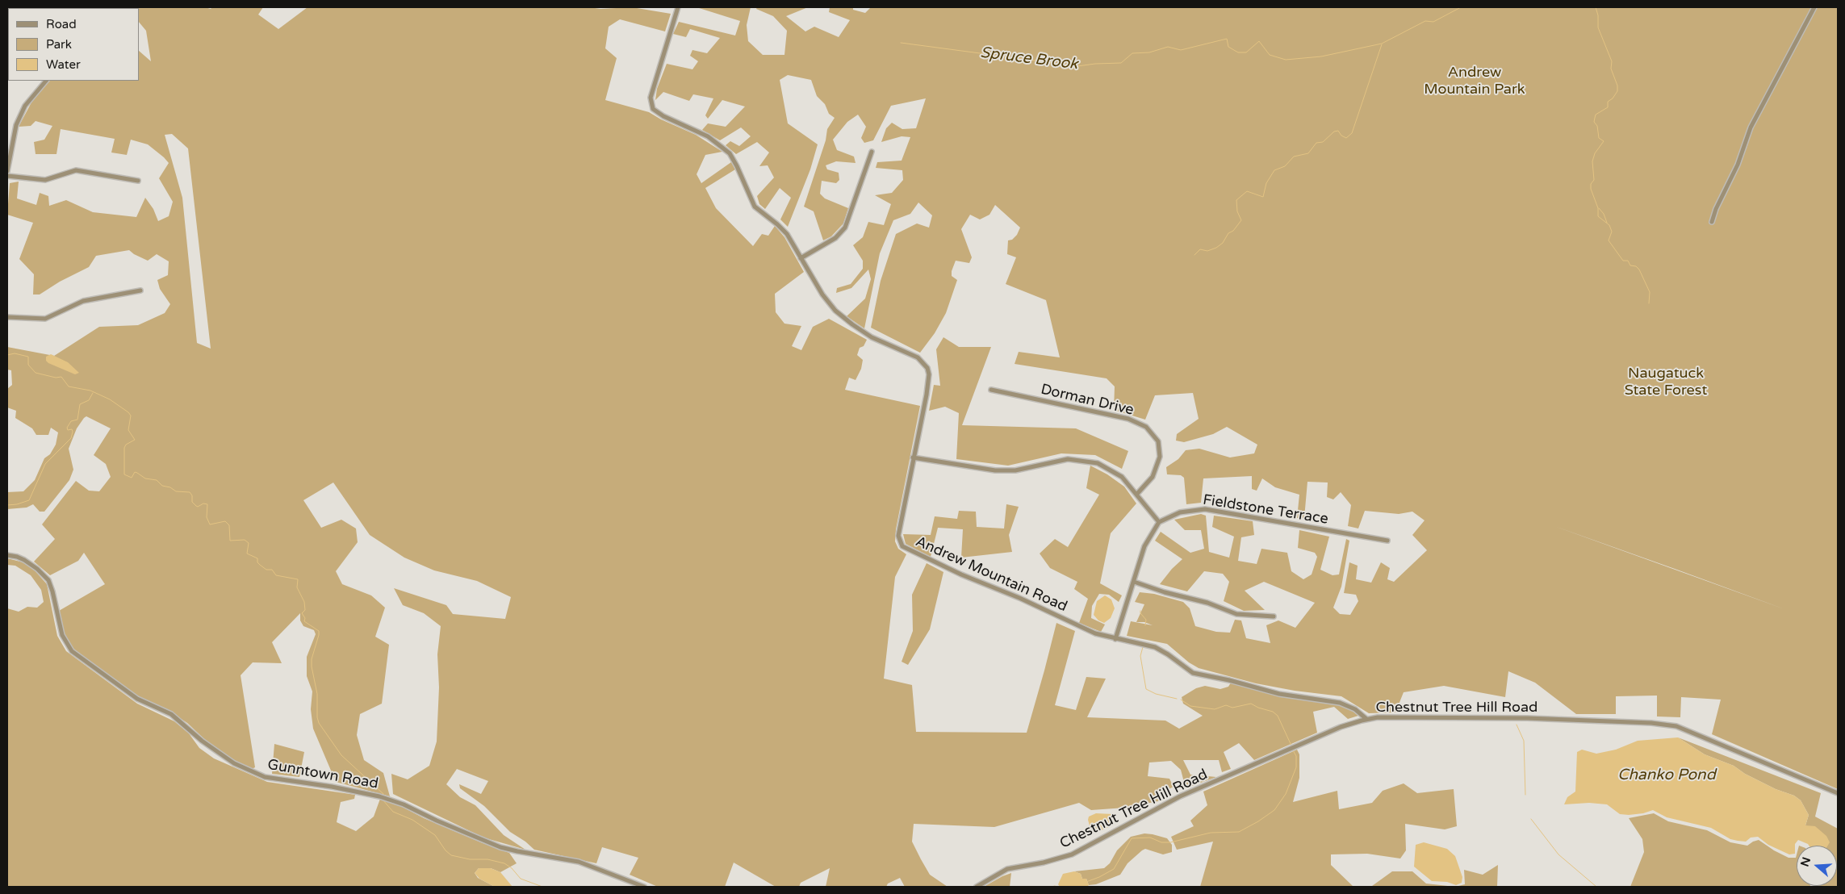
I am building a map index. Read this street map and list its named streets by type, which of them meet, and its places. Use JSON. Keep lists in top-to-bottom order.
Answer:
{
  "streets": {
    "street": [
      "Dorman Drive",
      "Fieldstone Terrace",
      "Andrew Mountain Road",
      "Chestnut Tree Hill Road",
      "Gunntown Road"
    ]
  },
  "crossings": [
    ["Andrew Mountain Road", "Chestnut Tree Hill Road"]
  ],
  "water": ["Spruce Brook", "Chanko Pond"],
  "parks": ["Andrew Mountain Park", "Naugatuck State Forest"],
  "legend": ["Road", "Park", "Water"],
  "north": "left"
}
